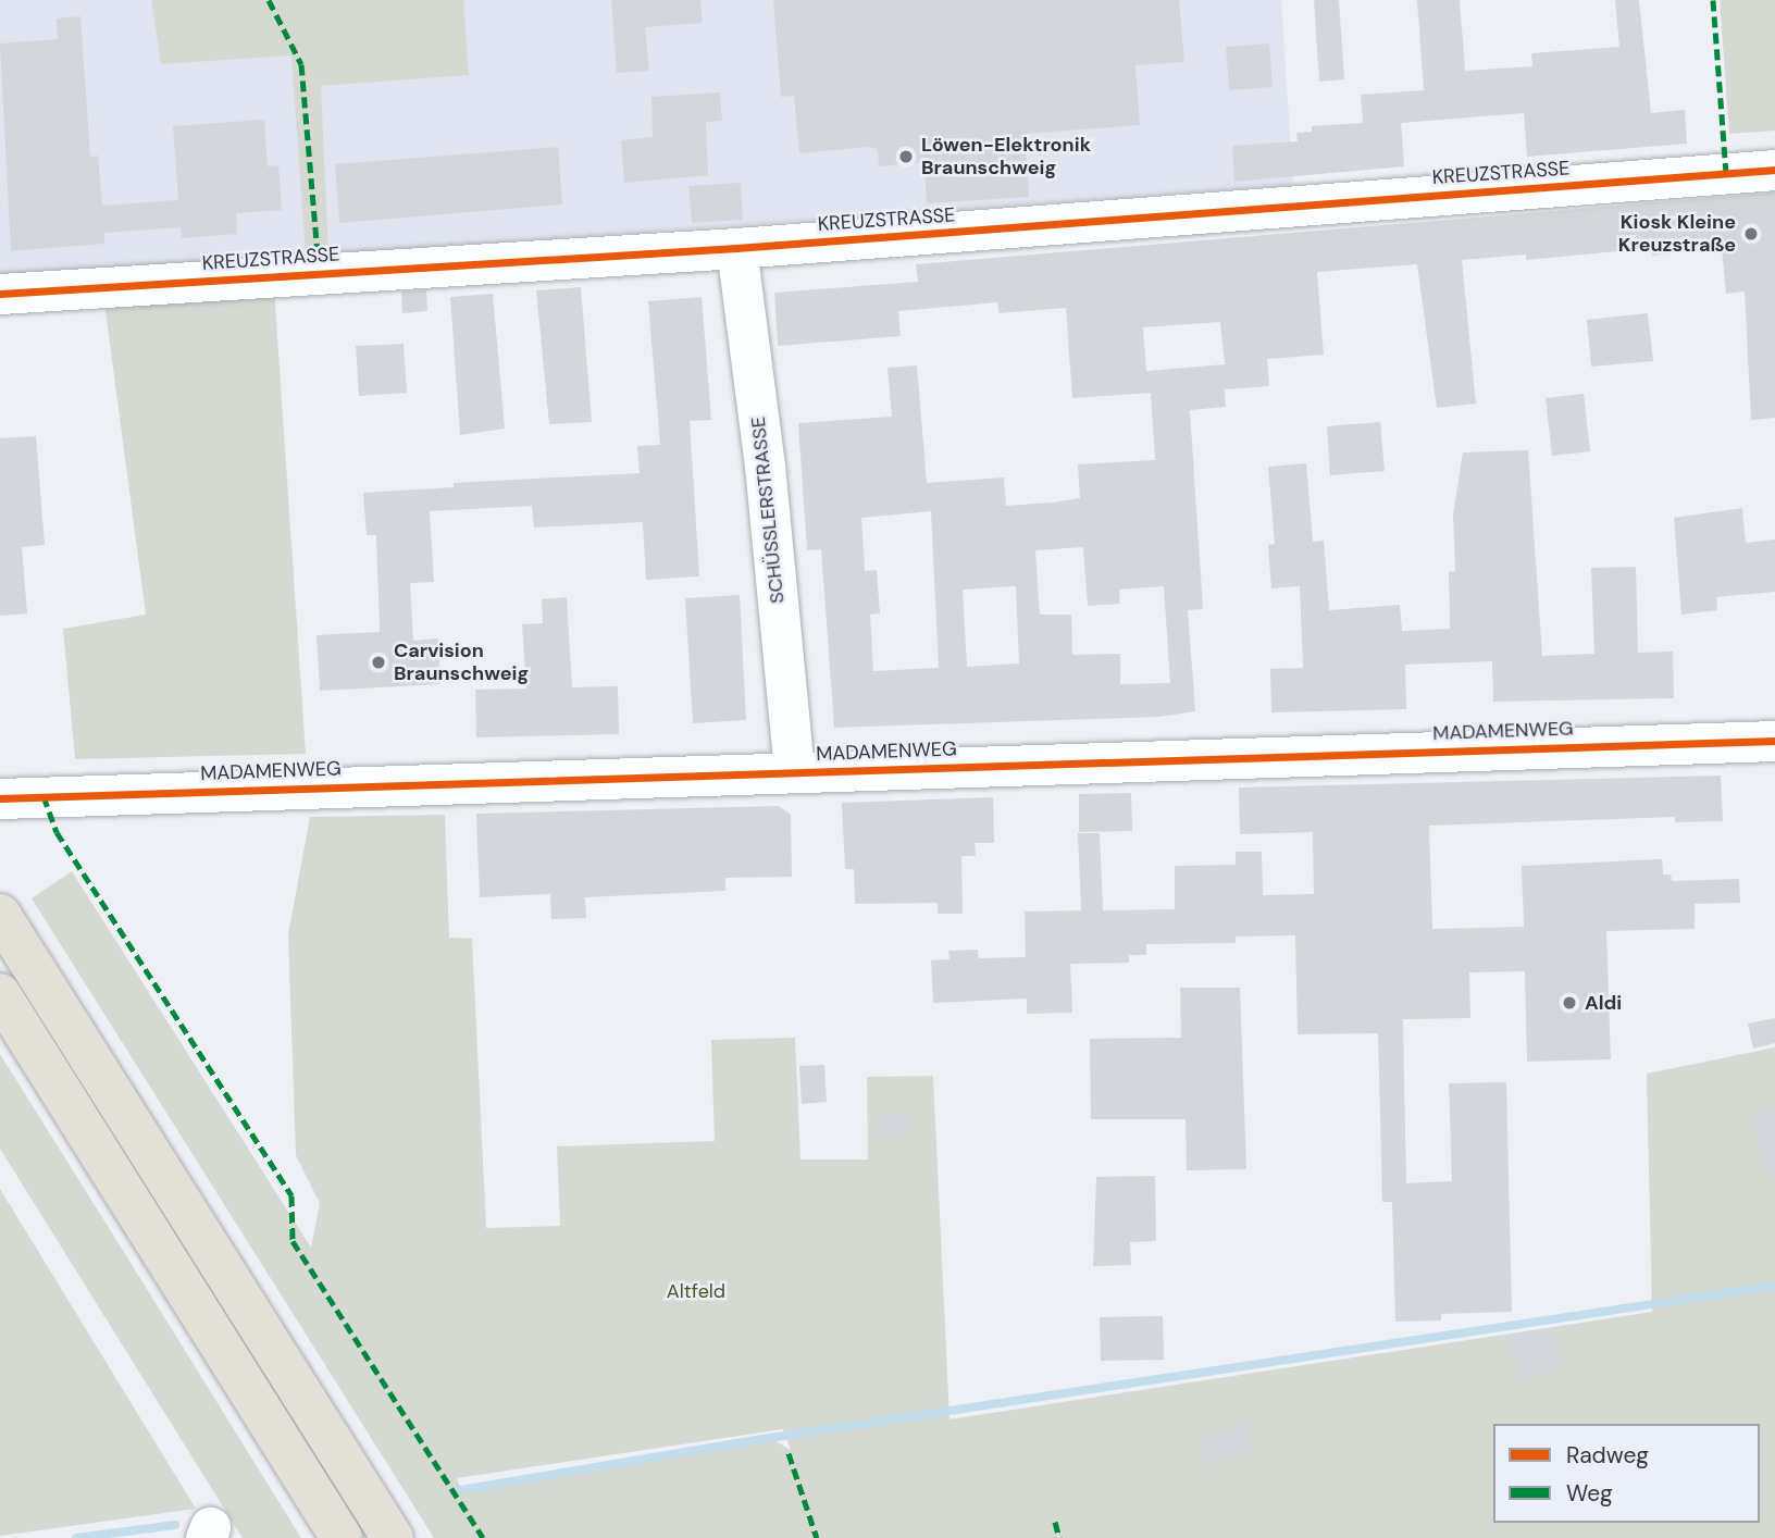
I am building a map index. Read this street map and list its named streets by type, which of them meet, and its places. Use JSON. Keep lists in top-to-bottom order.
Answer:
{
  "streets": {
    "street": ["KREUZSTRASSE", "SCHÜSSLERSTRASSE", "MADAMENWEG"]
  },
  "crossings": [
    ["KREUZSTRASSE", "SCHÜSSLERSTRASSE"],
    ["SCHÜSSLERSTRASSE", "MADAMENWEG"]
  ],
  "parks": ["Altfeld"],
  "places": [
    "Löwen-Elektronik Braunschweig",
    "Kiosk Kleine Kreuzstraße",
    "Carvision Braunschweig",
    "Aldi"
  ],
  "legend": ["Radweg", "Weg"]
}
